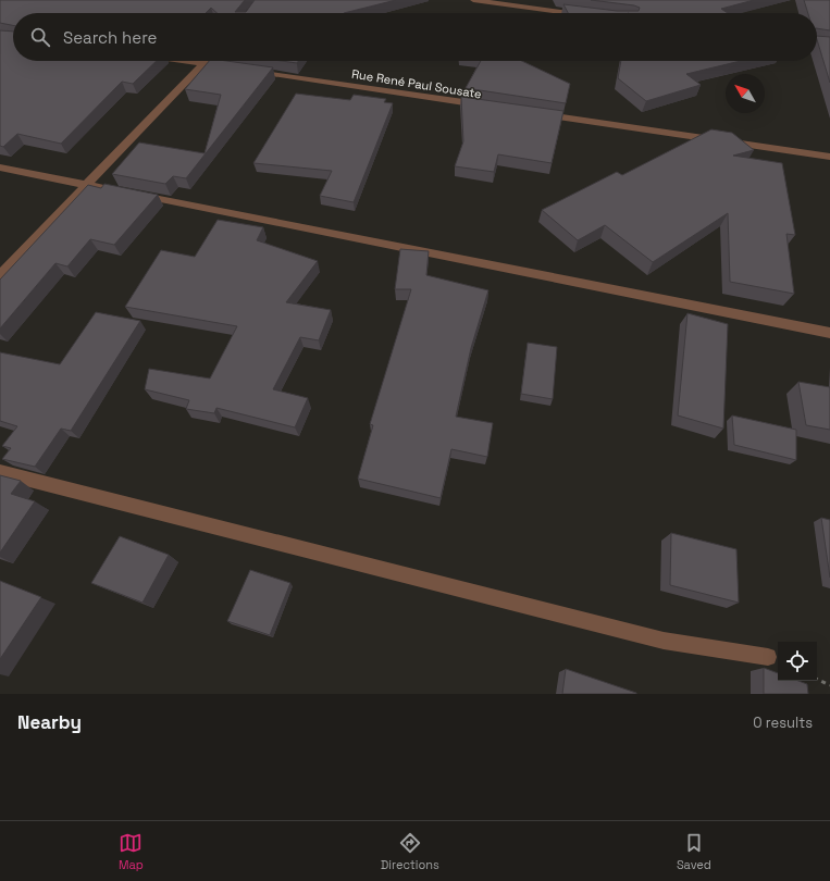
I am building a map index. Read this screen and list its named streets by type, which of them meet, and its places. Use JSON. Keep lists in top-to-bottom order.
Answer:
{
  "streets": {
    "street": ["Rue René Paul Sousate"]
  },
  "north": "top left",
  "page": {
    "search": "Search here",
    "heading": ["Nearby", "0 results"],
    "nav": ["Map", "Directions", "Saved"]
  }
}
